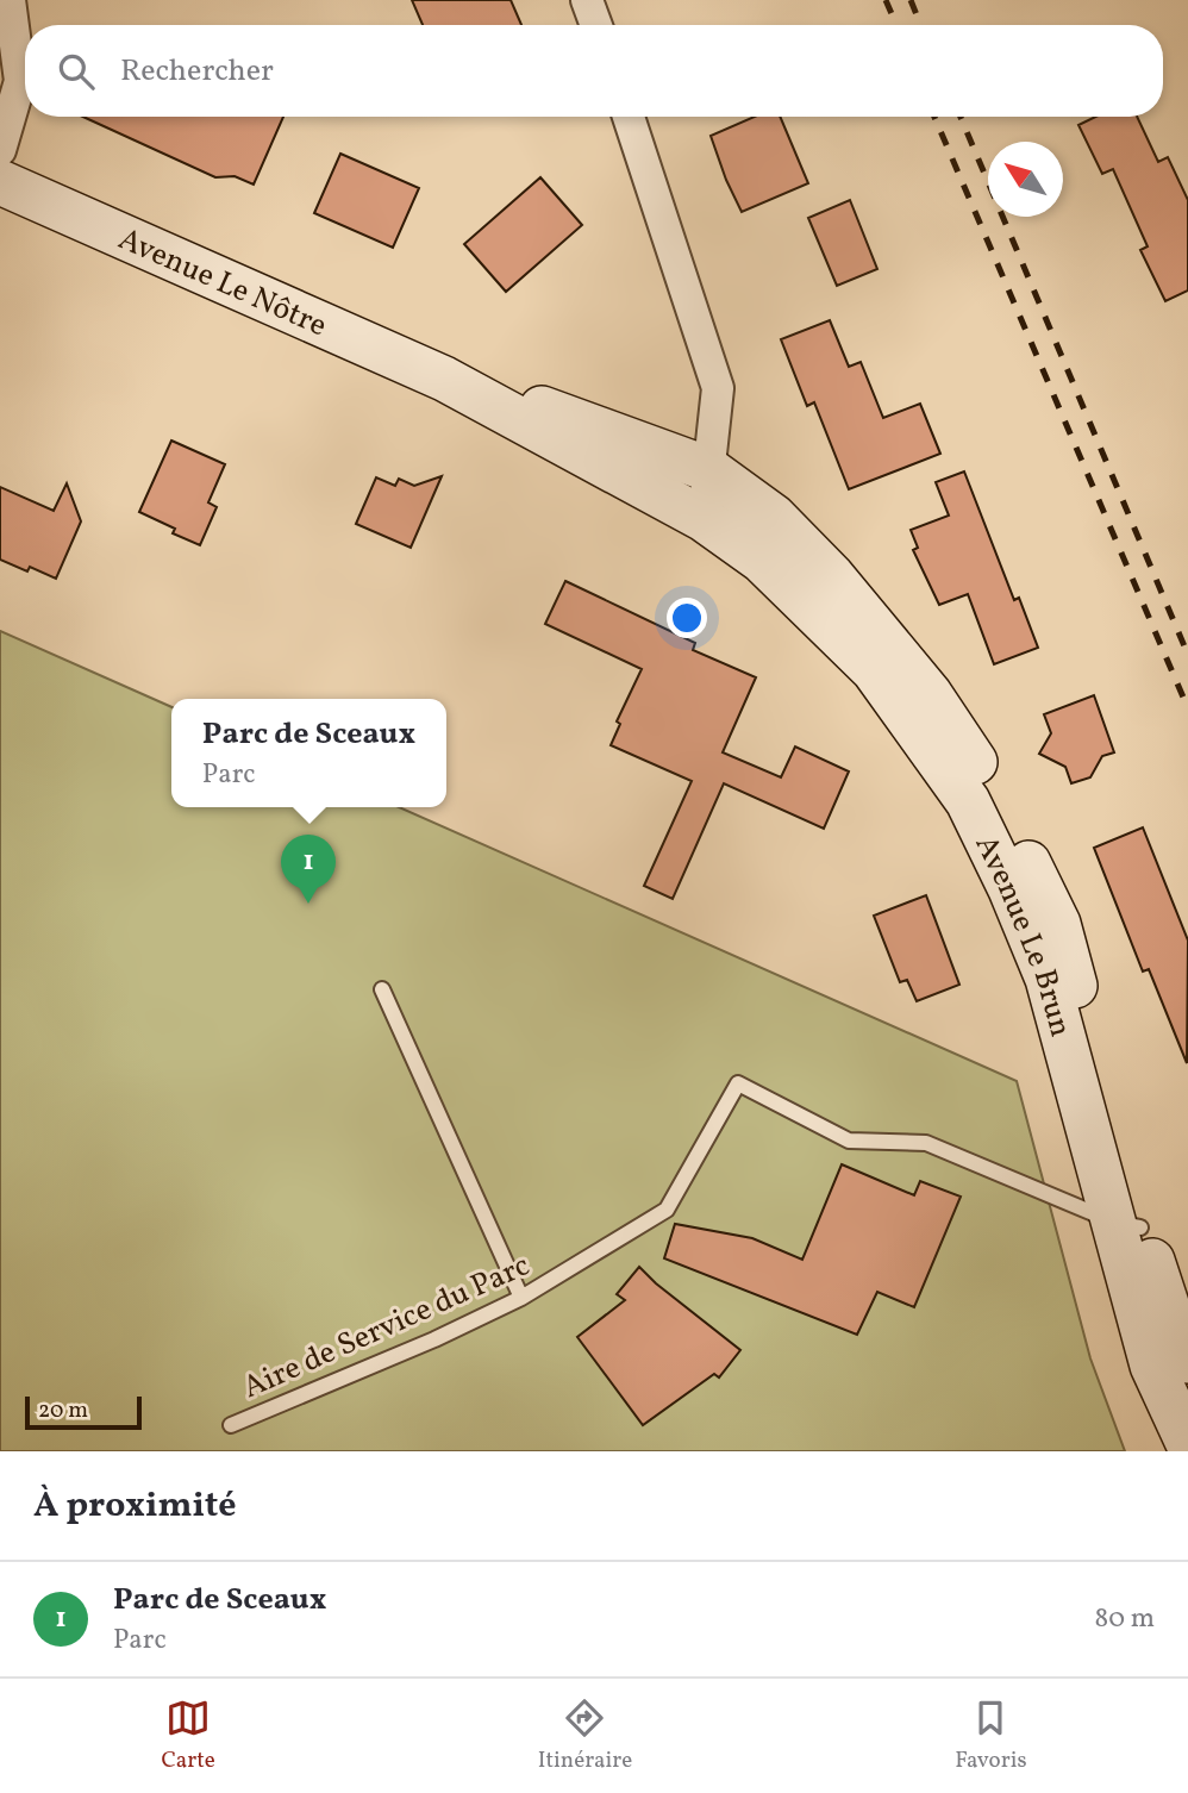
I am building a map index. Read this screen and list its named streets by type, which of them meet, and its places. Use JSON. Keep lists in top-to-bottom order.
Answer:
{
  "streets": {
    "main road": ["Avenue Le Nôtre", "Avenue Le Brun"],
    "lane": ["Aire de Service du Parc"]
  },
  "crossings": [
    ["Avenue Le Nôtre", "Avenue Le Brun"],
    ["Avenue Le Brun", "Aire de Service du Parc"]
  ],
  "scale_bar": "20 m",
  "north": "top left",
  "page": {
    "search": "Rechercher",
    "popup": ["Parc de Sceaux", "Parc"],
    "pins": "1",
    "scale": "20 m",
    "heading": "À proximité",
    "list": [
      {
        "mark": "1",
        "name": "Parc de Sceaux",
        "note": "Parc",
        "value": "80 m"
      }
    ],
    "nav": ["Carte", "Itinéraire", "Favoris"]
  }
}
